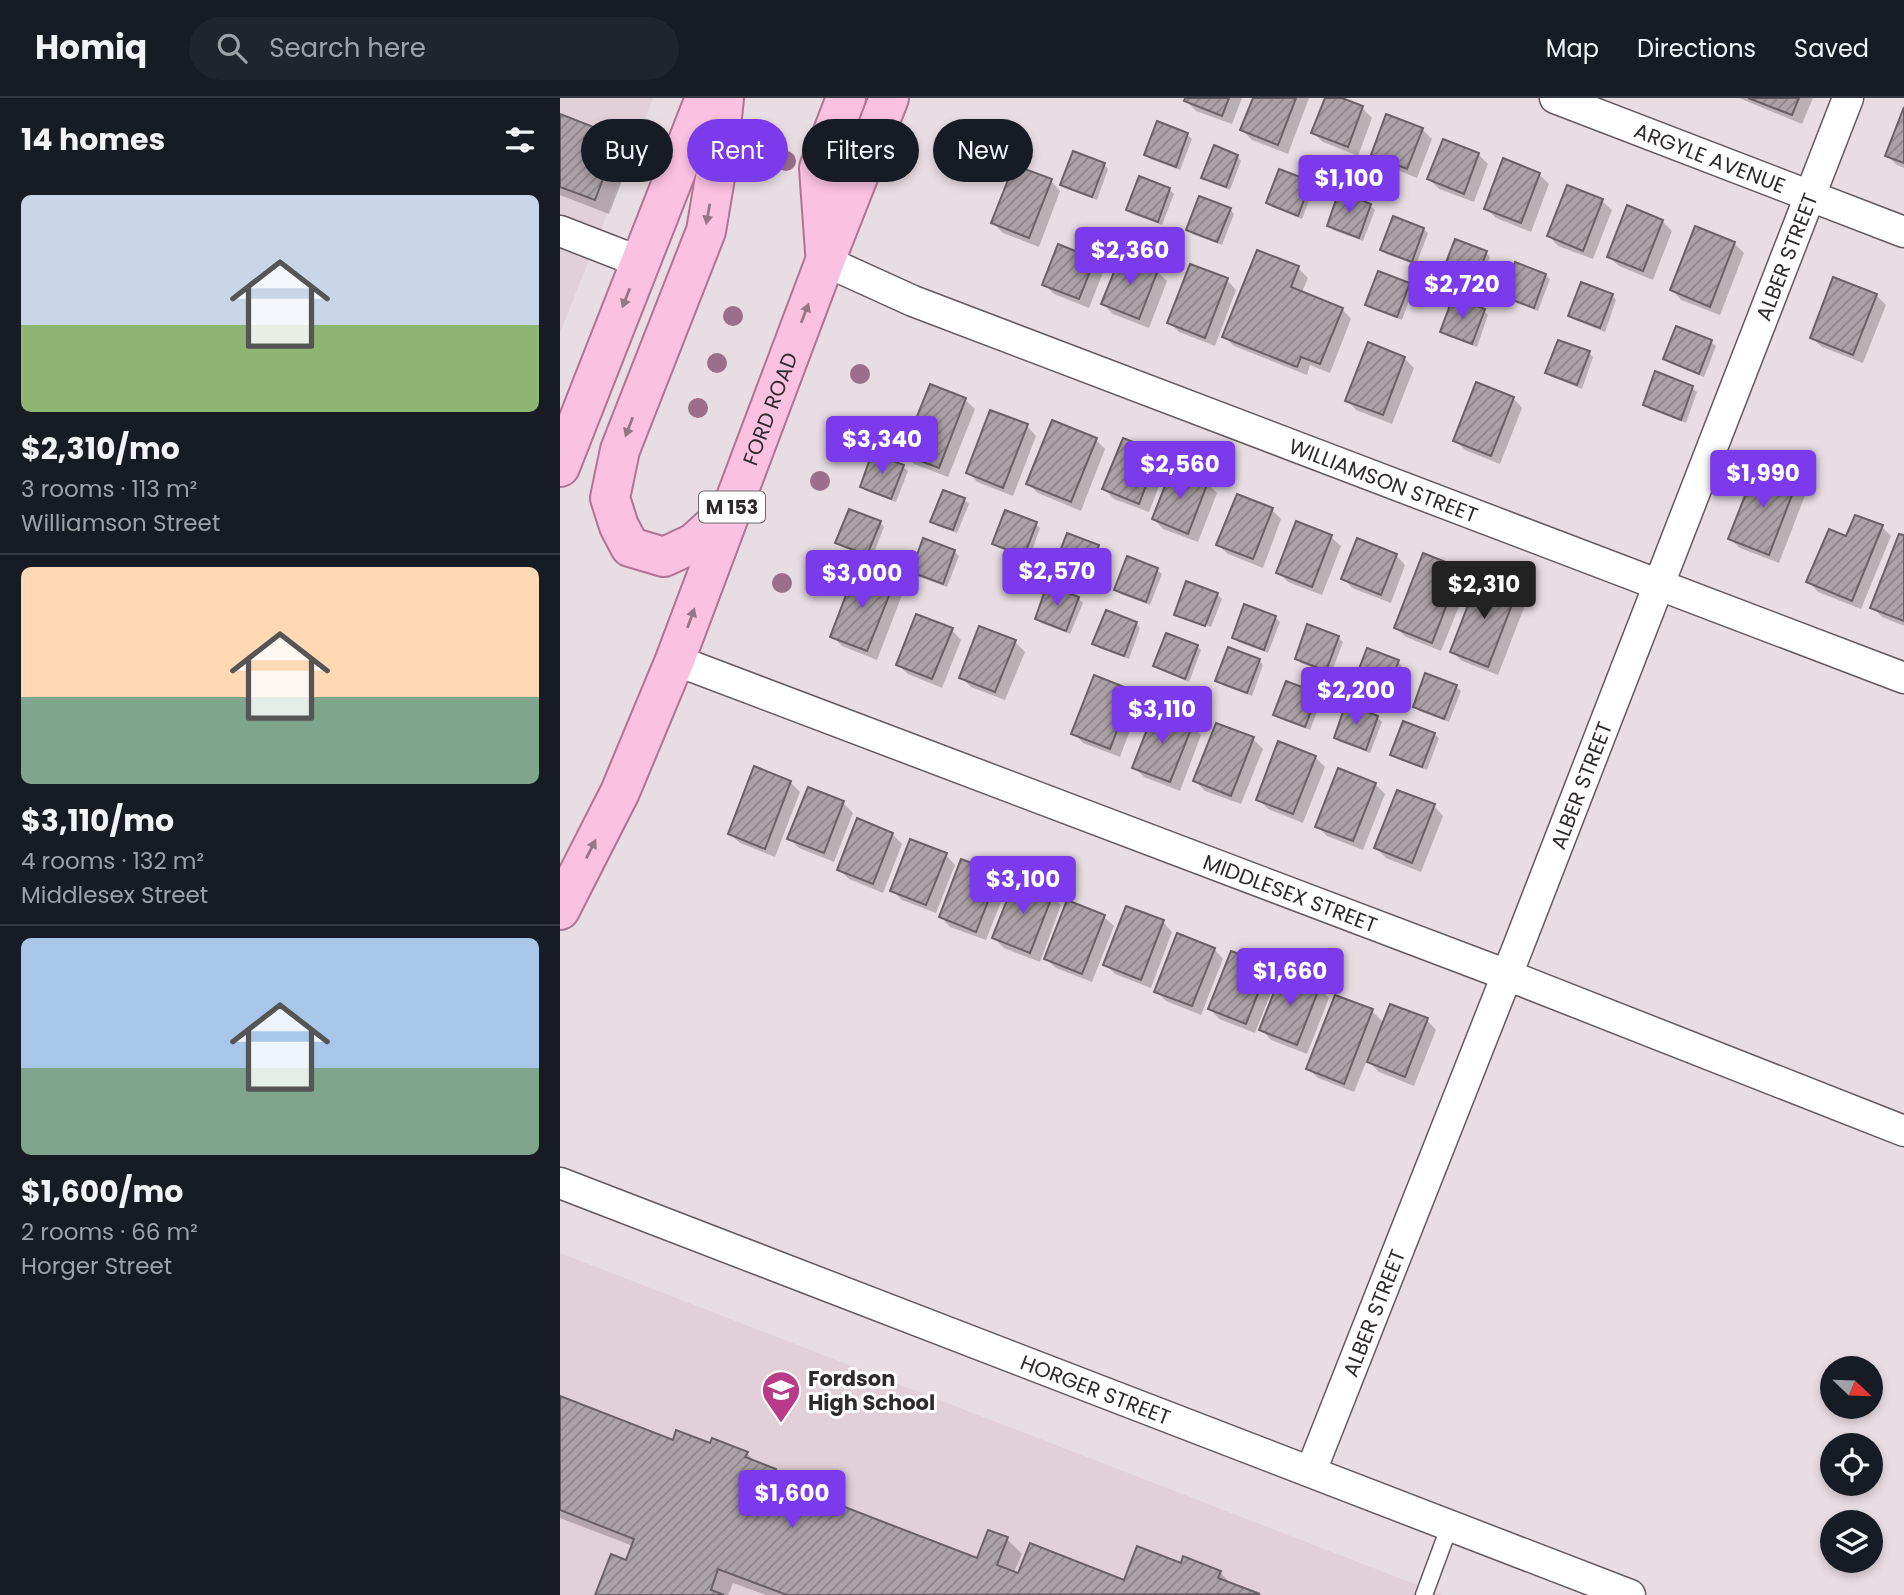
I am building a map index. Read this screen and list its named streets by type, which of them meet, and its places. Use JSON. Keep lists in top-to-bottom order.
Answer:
{
  "streets": {
    "main road": ["FORD ROAD", "M 153"],
    "street": [
      "ARGYLE AVENUE",
      "ALBER STREET",
      "WILLIAMSON STREET",
      "MIDDLESEX STREET",
      "HORGER STREET"
    ]
  },
  "crossings": [
    ["ARGYLE AVENUE", "ALBER STREET"],
    ["ALBER STREET", "WILLIAMSON STREET"],
    ["ALBER STREET", "MIDDLESEX STREET"],
    ["ALBER STREET", "HORGER STREET"],
    ["FORD ROAD", "WILLIAMSON STREET"],
    ["FORD ROAD", "MIDDLESEX STREET"]
  ],
  "places": {
    "school or university": ["Fordson High School"]
  },
  "north": "bottom right",
  "page": {
    "header": "Homiq",
    "search": "Search here",
    "nav": ["Map", "Directions", "Saved"],
    "heading": "14 homes",
    "chip": [
      "Buy",
      "Rent",
      "Filters",
      "New"
    ],
    "price": [
      "$1,100",
      "$2,360",
      "$2,720",
      "$3,340",
      "$2,560",
      "$1,990",
      "$2,570",
      "$3,000",
      "$2,310",
      "$2,200",
      "$3,110",
      "$3,100",
      "$1,660",
      "$1,600"
    ],
    "list": [
      {
        "name": "$2,310/mo",
        "note": "3 rooms · 113 m² · Williamson Street"
      },
      {
        "name": "$3,110/mo",
        "note": "4 rooms · 132 m² · Middlesex Street"
      },
      {
        "name": "$1,600/mo",
        "note": "2 rooms · 66 m² · Horger Street"
      }
    ]
  }
}
